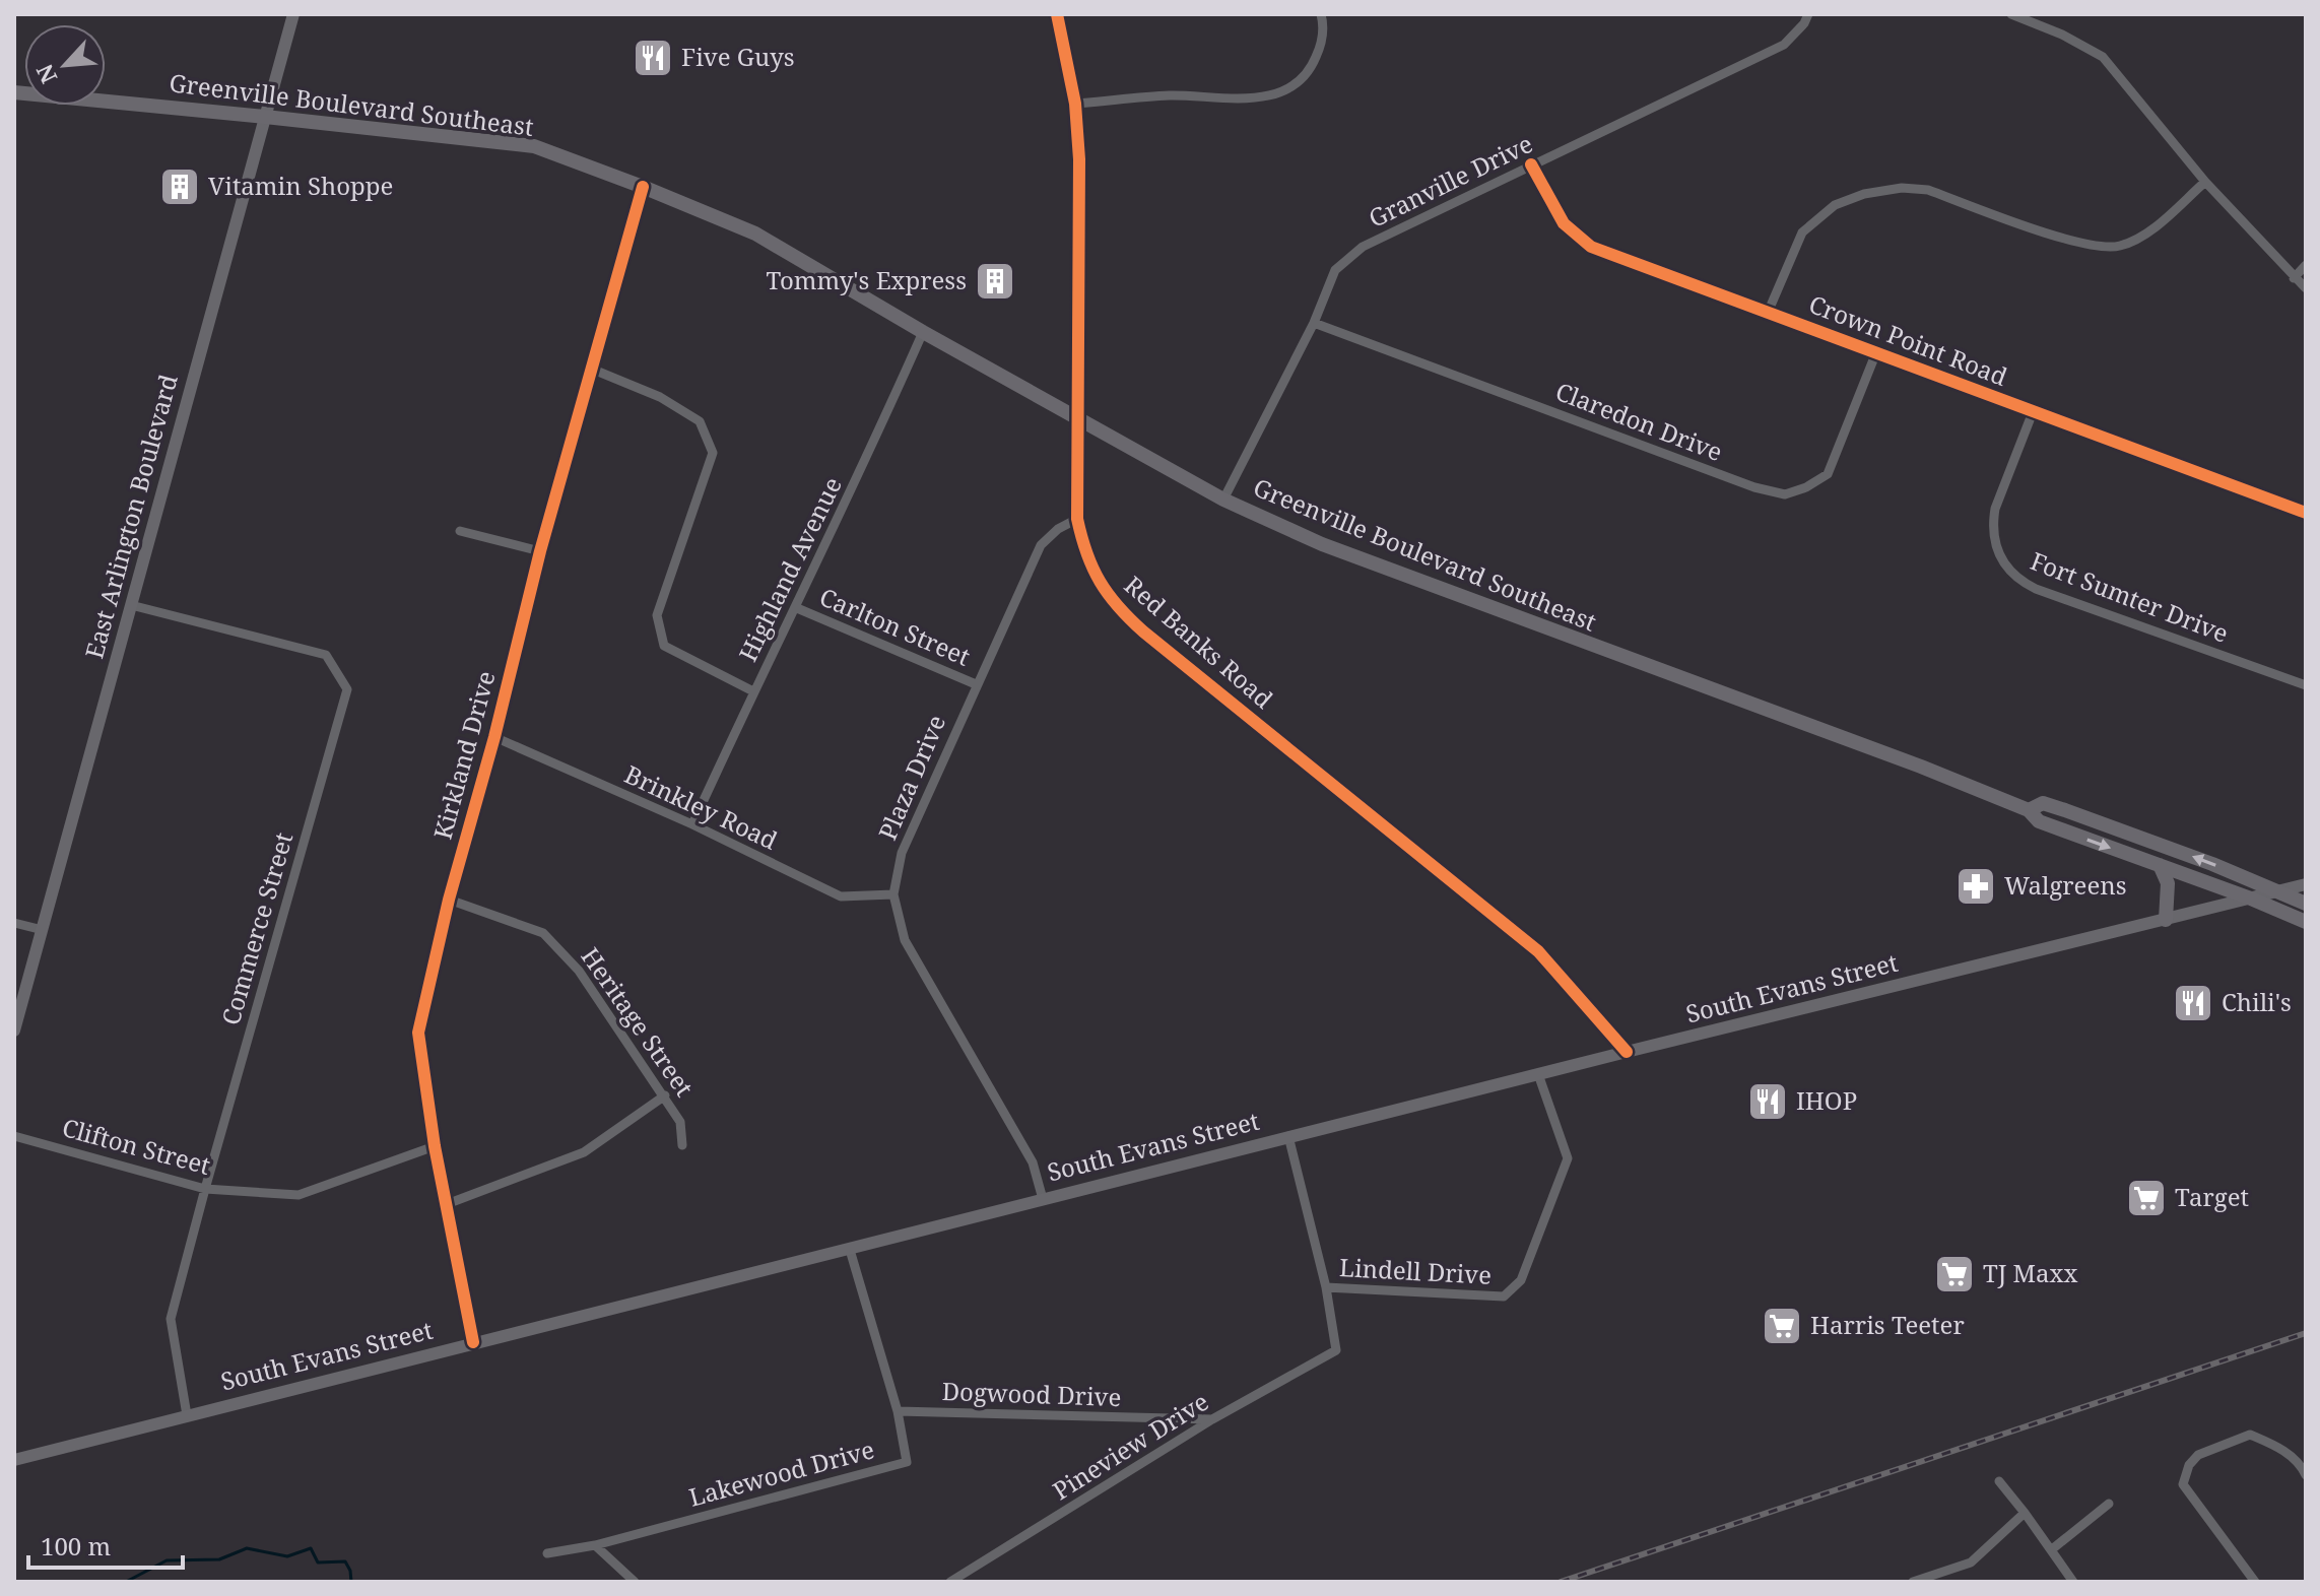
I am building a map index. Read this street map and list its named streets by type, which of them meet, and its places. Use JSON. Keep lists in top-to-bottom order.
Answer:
{
  "streets": {
    "highway": ["Greenville Boulevard Southeast"],
    "main road": ["East Arlington Boulevard", "South Evans Street"],
    "street": [
      "Granville Drive",
      "Crown Point Road",
      "Claredon Drive",
      "Highland Avenue",
      "Fort Sumter Drive",
      "Carlton Street",
      "Red Banks Road",
      "Kirkland Drive",
      "Plaza Drive",
      "Brinkley Road",
      "Commerce Street",
      "Heritage Street",
      "Clifton Street",
      "Lindell Drive",
      "Dogwood Drive",
      "Pineview Drive",
      "Lakewood Drive"
    ]
  },
  "crossings": [
    ["Greenville Boulevard Southeast", "Granville Drive"],
    ["Greenville Boulevard Southeast", "East Arlington Boulevard"],
    ["Greenville Boulevard Southeast", "Highland Avenue"],
    ["Greenville Boulevard Southeast", "Red Banks Road"],
    ["Greenville Boulevard Southeast", "Kirkland Drive"],
    ["Greenville Boulevard Southeast", "South Evans Street"],
    ["Granville Drive", "Crown Point Road"],
    ["Granville Drive", "Claredon Drive"],
    ["Crown Point Road", "Claredon Drive"],
    ["Crown Point Road", "Fort Sumter Drive"],
    ["East Arlington Boulevard", "Commerce Street"],
    ["Highland Avenue", "Carlton Street"],
    ["Highland Avenue", "Brinkley Road"],
    ["Carlton Street", "Plaza Drive"],
    ["Red Banks Road", "Plaza Drive"],
    ["Red Banks Road", "South Evans Street"],
    ["Kirkland Drive", "Brinkley Road"],
    ["Kirkland Drive", "South Evans Street"],
    ["Kirkland Drive", "Heritage Street"],
    ["Kirkland Drive", "Clifton Street"],
    ["Plaza Drive", "Brinkley Road"],
    ["Plaza Drive", "South Evans Street"],
    ["Commerce Street", "South Evans Street"],
    ["Commerce Street", "Clifton Street"],
    ["South Evans Street", "Lindell Drive"],
    ["South Evans Street", "Lakewood Drive"],
    ["Lindell Drive", "Pineview Drive"],
    ["Dogwood Drive", "Pineview Drive"],
    ["Dogwood Drive", "Lakewood Drive"]
  ],
  "places": {
    "restaurant": ["Five Guys", "Chili's", "IHOP"],
    "building": ["Vitamin Shoppe", "Tommy's Express"],
    "pharmacy": ["Walgreens"],
    "supermarket": ["Target", "TJ Maxx", "Harris Teeter"]
  },
  "scale_bar": "100 m",
  "north": "bottom left"
}
